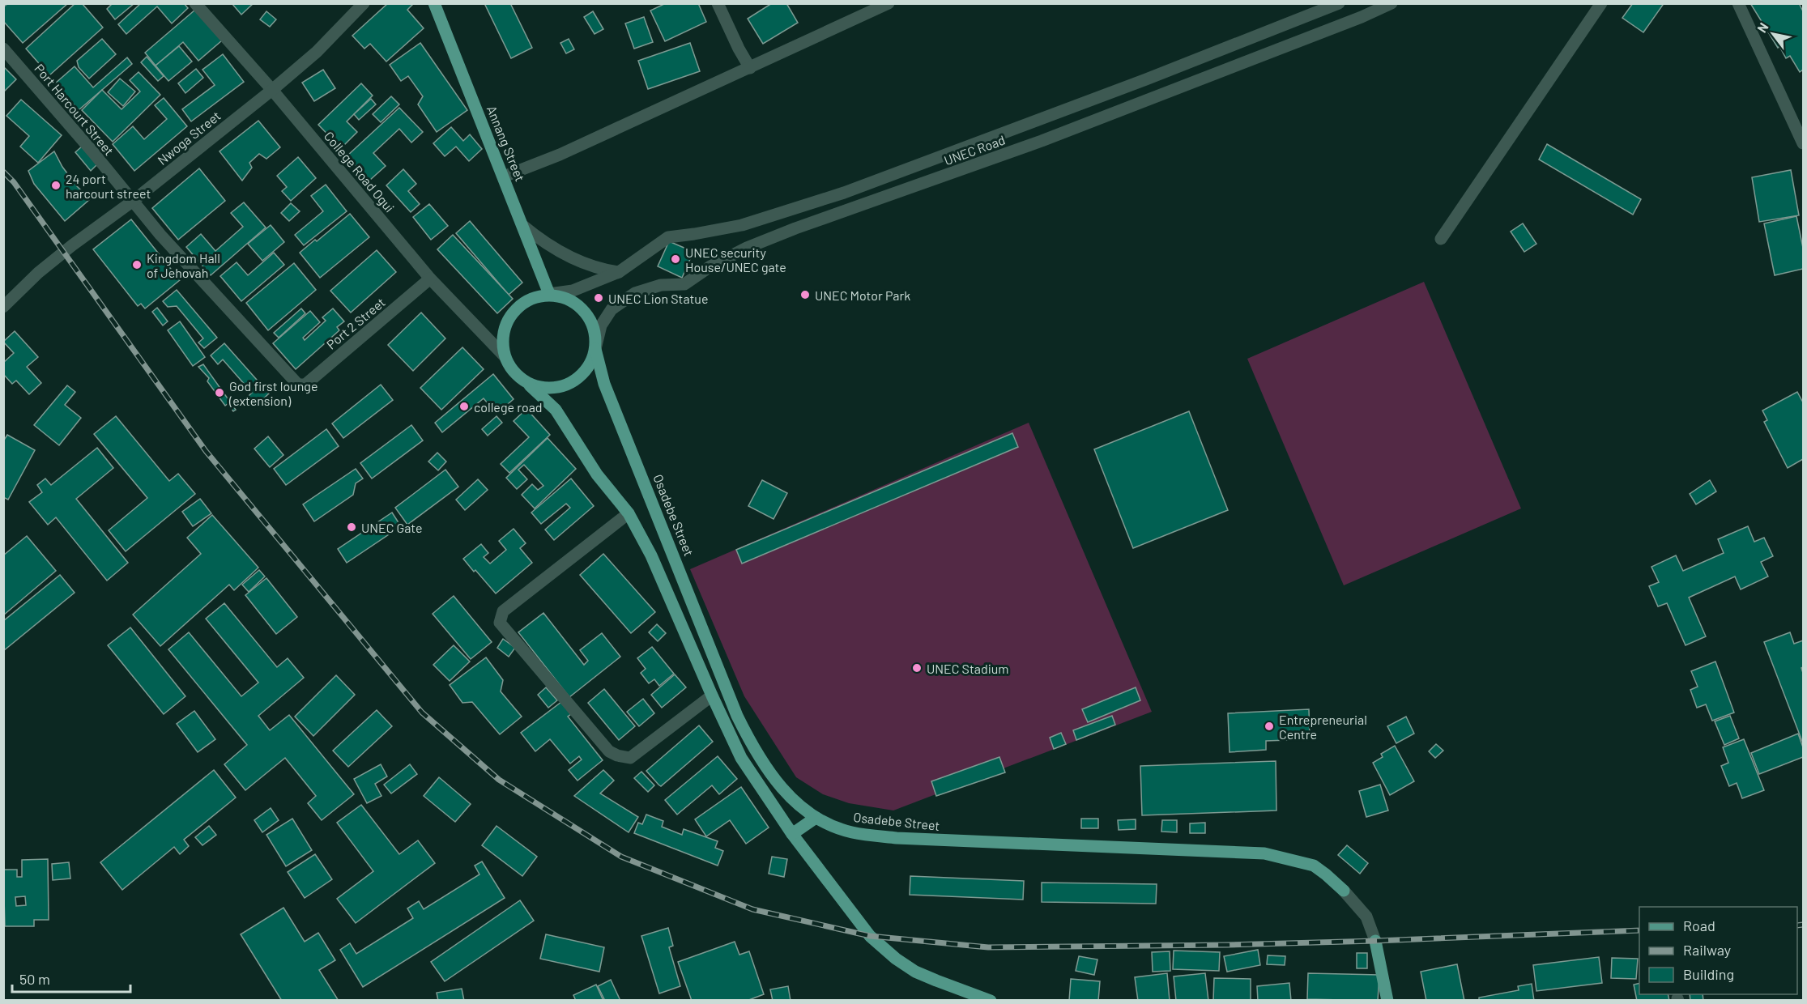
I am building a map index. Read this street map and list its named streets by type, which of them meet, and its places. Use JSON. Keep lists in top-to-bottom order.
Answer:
{
  "streets": {
    "main road": ["Annang Street", "Osadebe Street"],
    "street": [
      "Port Harcourt Street",
      "Nwoga Street",
      "UNEC Road",
      "College Road Ogui",
      "Port 2 Street"
    ]
  },
  "crossings": [
    ["Port Harcourt Street", "Nwoga Street"],
    ["Port Harcourt Street", "Port 2 Street"],
    ["Nwoga Street", "College Road Ogui"],
    ["Annang Street", "UNEC Road"],
    ["Annang Street", "College Road Ogui"],
    ["Annang Street", "Osadebe Street"],
    ["UNEC Road", "College Road Ogui"],
    ["UNEC Road", "Osadebe Street"],
    ["College Road Ogui", "Port 2 Street"],
    ["College Road Ogui", "Osadebe Street"]
  ],
  "places": [
    "24 port harcourt street",
    "UNEC security House/UNEC gate",
    "Kingdom Hall of Jehovah",
    "UNEC Motor Park",
    "UNEC Lion Statue",
    "God first lounge (extension)",
    "college road",
    "UNEC Gate",
    "UNEC Stadium",
    "Entrepreneurial Centre"
  ],
  "legend": ["Road", "Railway", "Building"],
  "scale_bar": "50 m",
  "north": "top left"
}
